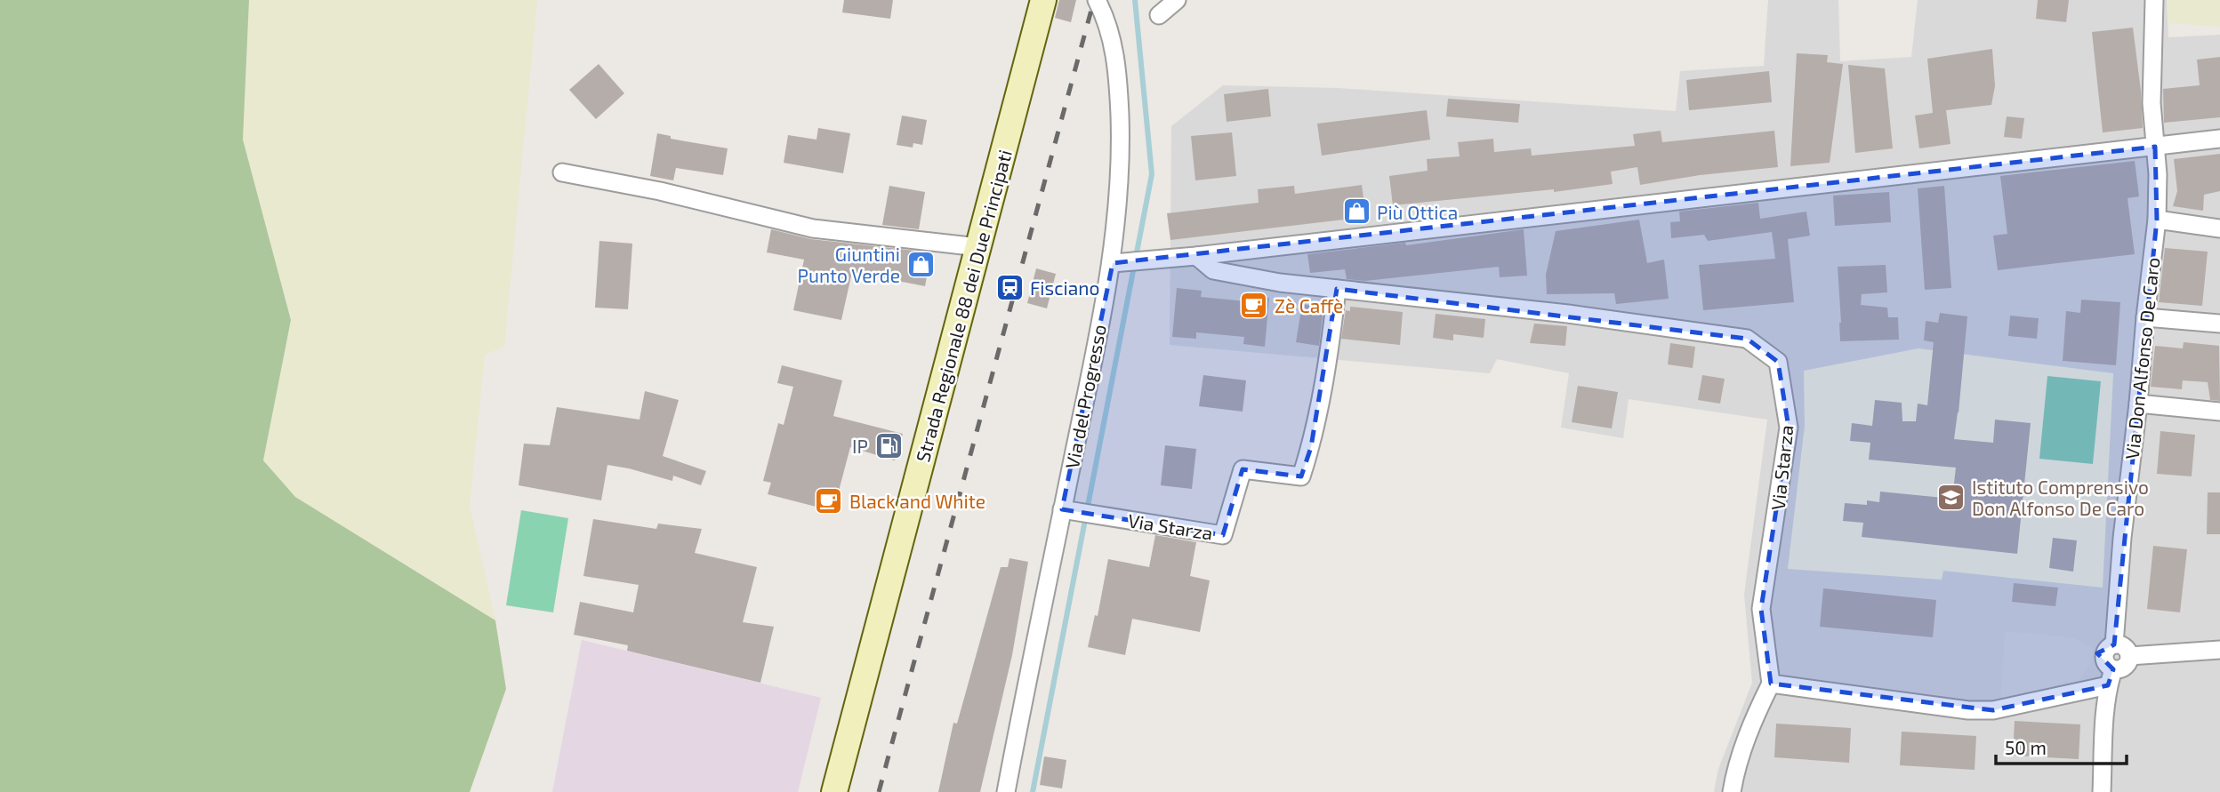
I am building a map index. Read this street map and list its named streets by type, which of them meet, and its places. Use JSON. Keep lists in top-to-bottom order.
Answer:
{
  "streets": {
    "main road": ["Strada Regionale 88 dei Due Principati"],
    "street": ["Via Don Alfonso De Caro", "Via del Progresso", "Via Starza"]
  },
  "crossings": [
    ["Via del Progresso", "Via Starza"]
  ],
  "places": {
    "shop": ["Più Ottica", "Giuntini Punto Verde"],
    "station": ["Fisciano"],
    "cafe": ["Zè Caffè", "Black and White"],
    "fuel station": ["IP"],
    "school or university": ["Istituto Comprensivo Don Alfonso De Caro"]
  },
  "scale_bar": "50 m"
}
